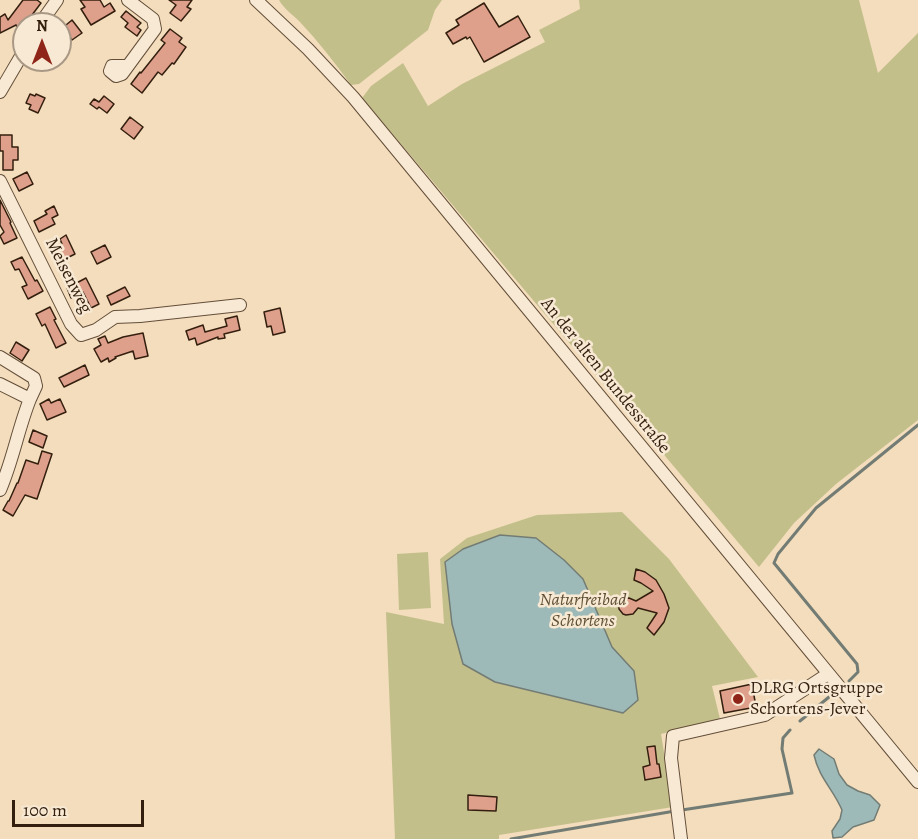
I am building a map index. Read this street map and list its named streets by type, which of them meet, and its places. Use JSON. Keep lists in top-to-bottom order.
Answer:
{
  "streets": {
    "street": ["Meisenweg", "An der alten Bundesstraße"]
  },
  "parks": ["Naturfreibad Schortens"],
  "places": ["DLRG Ortsgruppe Schortens-Jever"],
  "scale_bar": "100 m",
  "north": "top"
}
